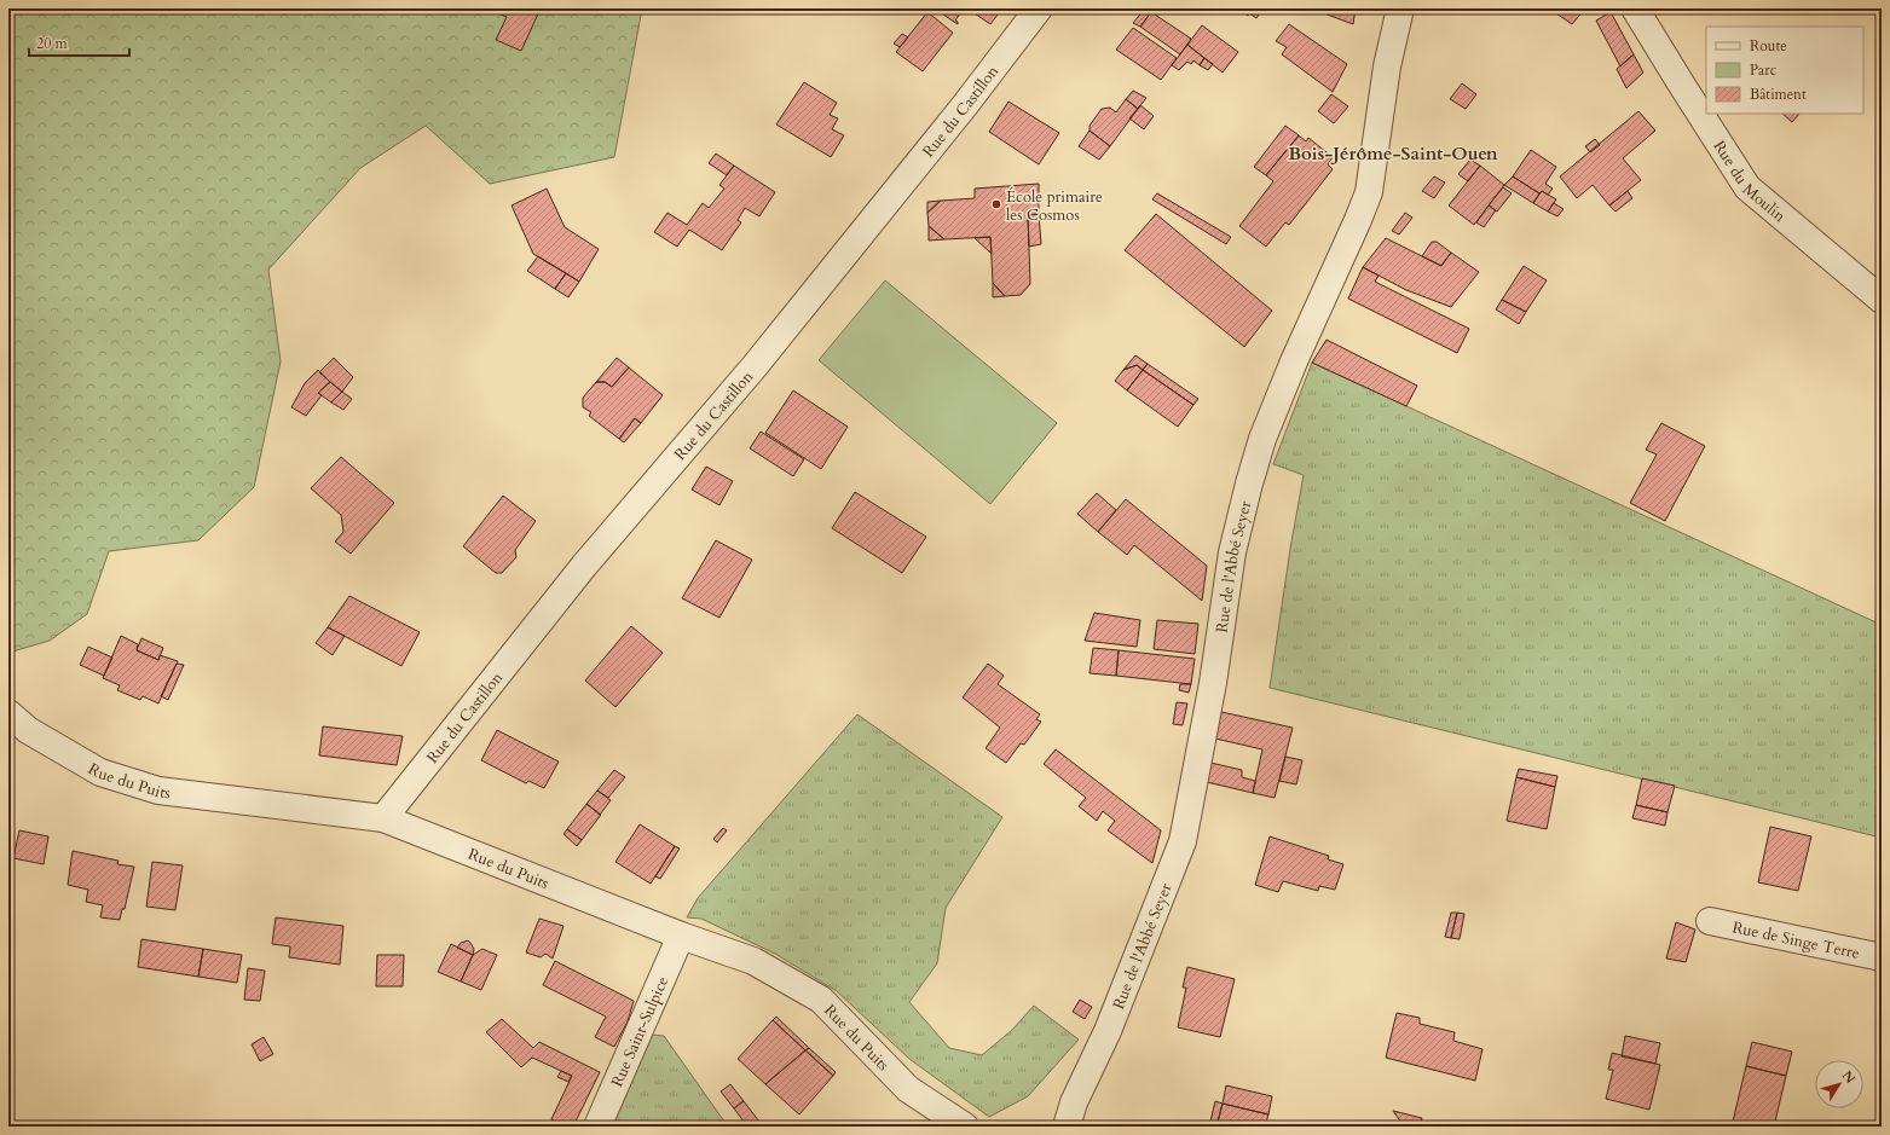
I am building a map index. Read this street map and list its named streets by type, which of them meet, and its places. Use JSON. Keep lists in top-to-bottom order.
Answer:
{
  "streets": {
    "street": [
      "Rue du Castillon",
      "Rue du Moulin",
      "Rue de l'Abbé Seyer",
      "Rue du Puits",
      "Rue de Singe Terre",
      "Rue Saint-Sulpice"
    ]
  },
  "crossings": [
    ["Rue du Castillon", "Rue du Puits"],
    ["Rue du Puits", "Rue Saint-Sulpice"]
  ],
  "districts": ["Bois-Jérôme-Saint-Ouen"],
  "places": ["École primaire les Cosmos"],
  "legend": ["Route", "Parc", "Bâtiment"],
  "scale_bar": "20 m",
  "north": "top right"
}
